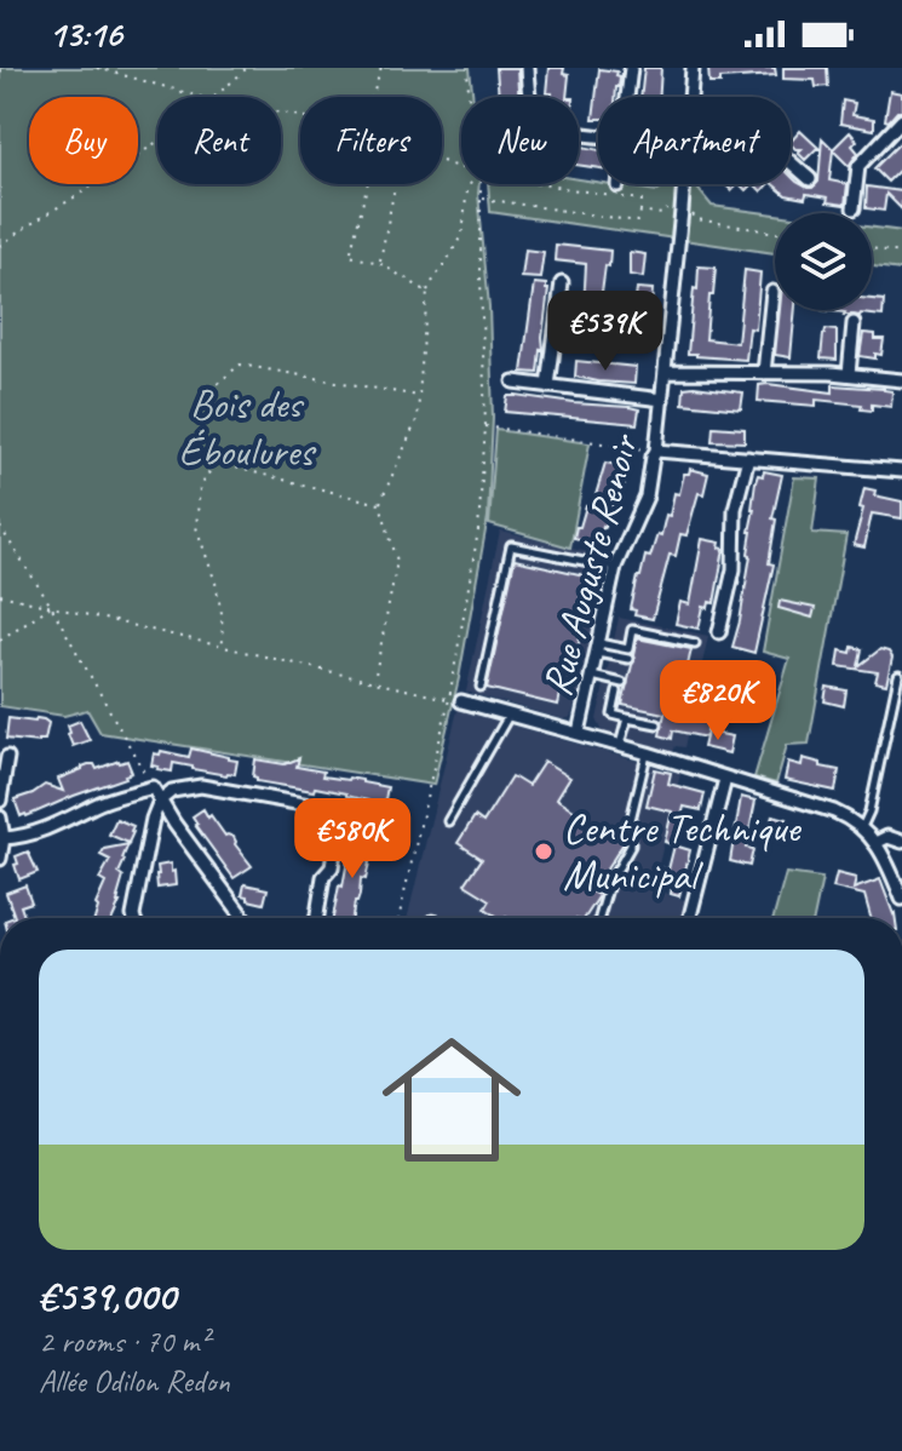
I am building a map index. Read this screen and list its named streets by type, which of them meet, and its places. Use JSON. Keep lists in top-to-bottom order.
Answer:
{
  "streets": {
    "street": ["Rue Auguste Renoir"]
  },
  "parks": ["Bois des Éboulures"],
  "places": ["Centre Technique Municipal"],
  "page": {
    "status": "13:16",
    "chip": [
      "Buy",
      "Rent",
      "Filters",
      "New",
      "Apartment"
    ],
    "price": ["€539K", "€820K", "€580K"],
    "list": [
      {
        "name": "€539,000",
        "note": "2 rooms · 70 m² · Allée Odilon Redon"
      }
    ]
  }
}
